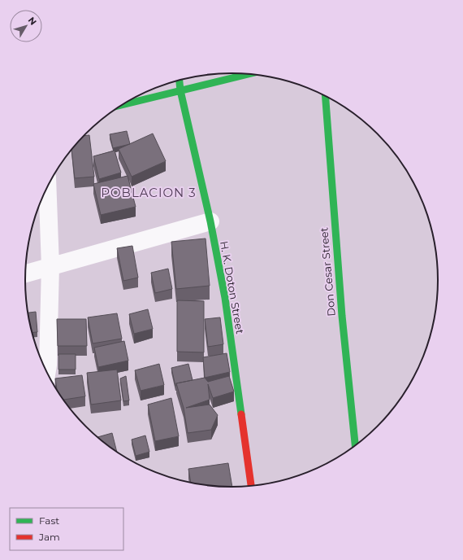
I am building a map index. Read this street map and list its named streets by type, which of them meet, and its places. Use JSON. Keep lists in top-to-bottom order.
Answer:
{
  "streets": {
    "street": ["Don Cesar Street", "H. K. Doton Street"]
  },
  "districts": ["POBLACION 3"],
  "legend": ["Fast", "Jam"],
  "north": "top right"
}
